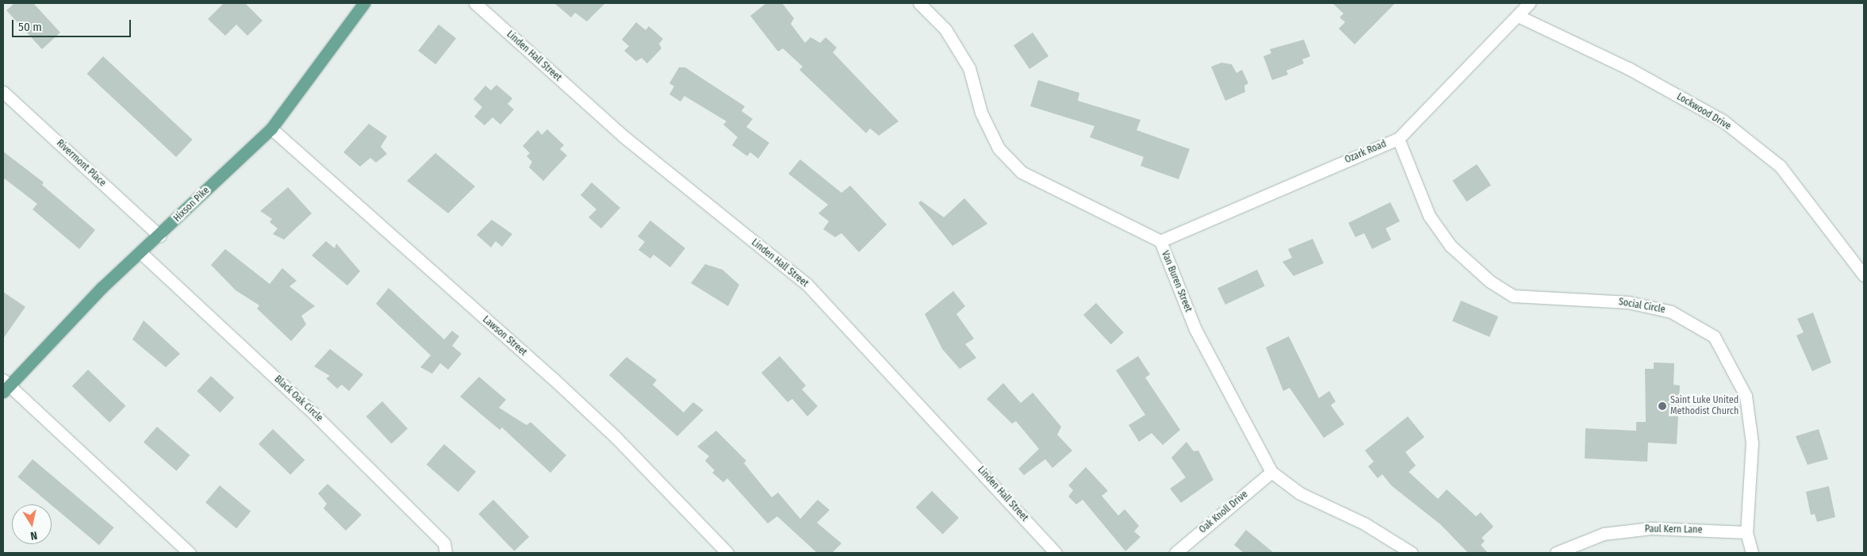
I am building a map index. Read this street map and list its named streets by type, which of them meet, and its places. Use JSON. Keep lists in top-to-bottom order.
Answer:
{
  "streets": {
    "main road": ["Hixson Pike"],
    "street": [
      "Linden Hall Street",
      "Lockwood Drive",
      "Ozark Road",
      "Rivermont Place",
      "Van Buren Street",
      "Social Circle",
      "Lawson Street",
      "Black Oak Circle",
      "Oak Knoll Drive",
      "Paul Kern Lane"
    ]
  },
  "crossings": [
    ["Lockwood Drive", "Ozark Road"],
    ["Ozark Road", "Van Buren Street"],
    ["Ozark Road", "Social Circle"],
    ["Rivermont Place", "Hixson Pike"],
    ["Hixson Pike", "Lawson Street"],
    ["Hixson Pike", "Black Oak Circle"],
    ["Van Buren Street", "Oak Knoll Drive"],
    ["Social Circle", "Paul Kern Lane"]
  ],
  "places": ["Saint Luke United Methodist Church"],
  "scale_bar": "50 m",
  "north": "bottom"
}
